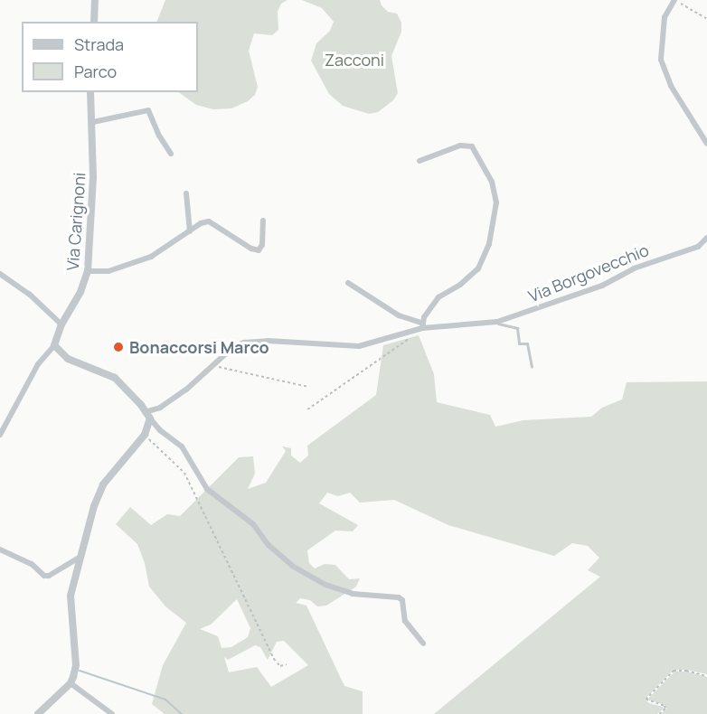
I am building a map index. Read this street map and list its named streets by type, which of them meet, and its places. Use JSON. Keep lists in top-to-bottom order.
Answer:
{
  "streets": {
    "street": ["Via Carignoni", "Via Borgovecchio"]
  },
  "parks": ["Zacconi"],
  "places": ["Bonaccorsi Marco"],
  "legend": ["Strada", "Parco"]
}
